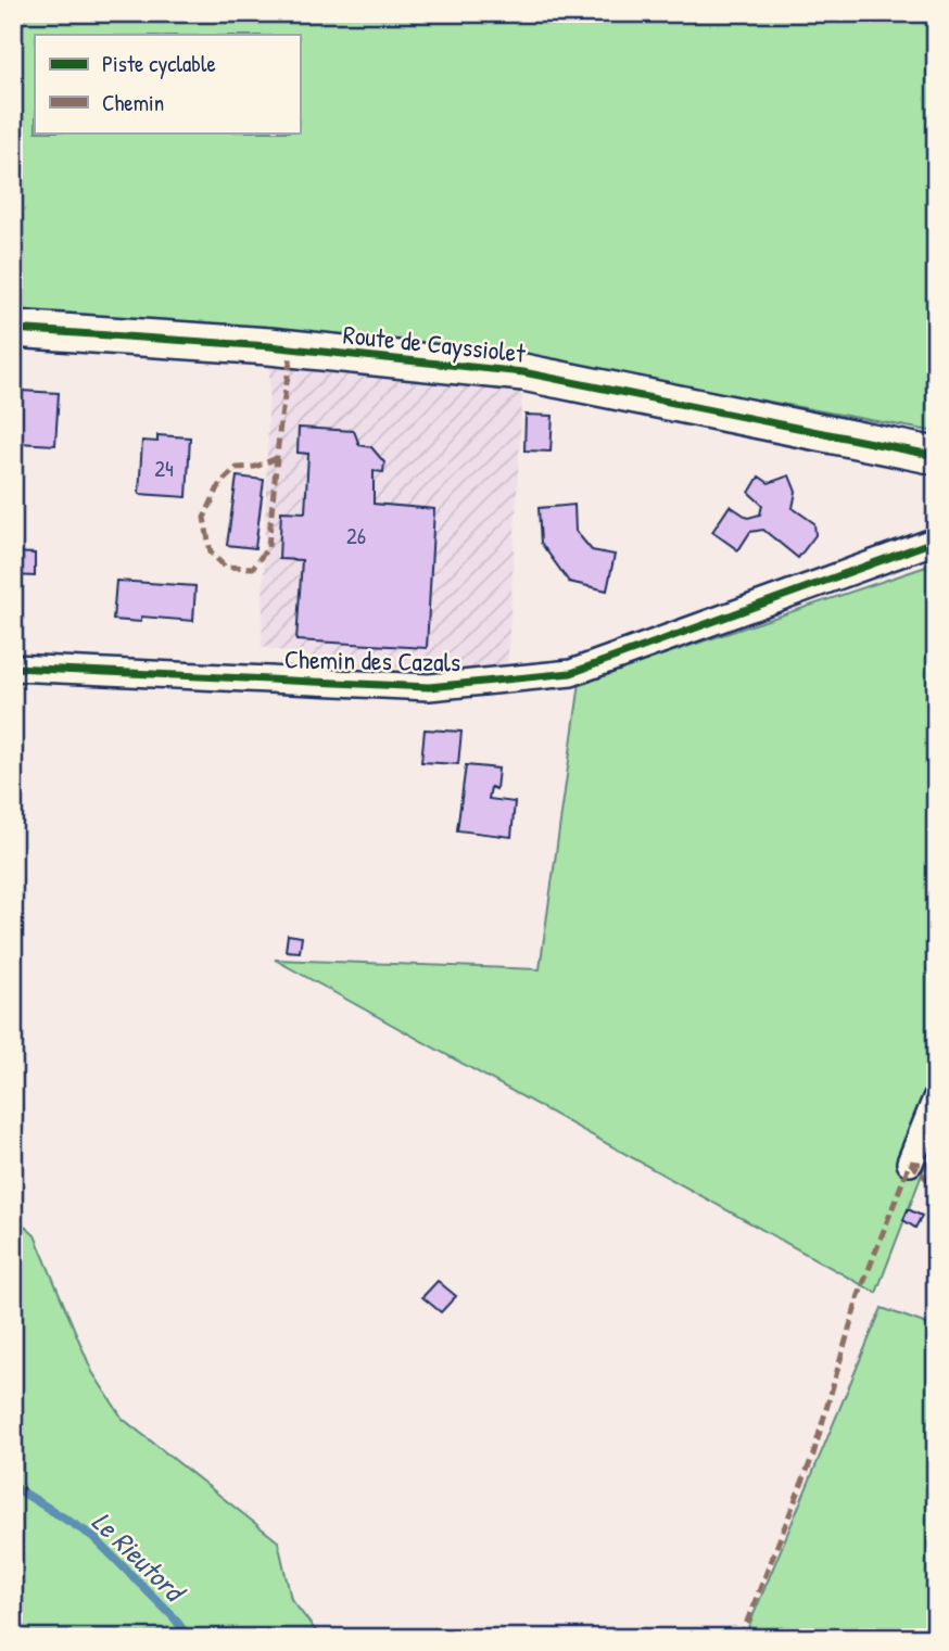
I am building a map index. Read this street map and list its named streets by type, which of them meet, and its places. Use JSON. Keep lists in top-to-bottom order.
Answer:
{
  "streets": {
    "street": ["Route de Cayssiolet", "Chemin des Cazals"]
  },
  "water": ["Le Rieutord"],
  "house_numbers": ["24", "26"],
  "legend": ["Piste cyclable", "Chemin"]
}
